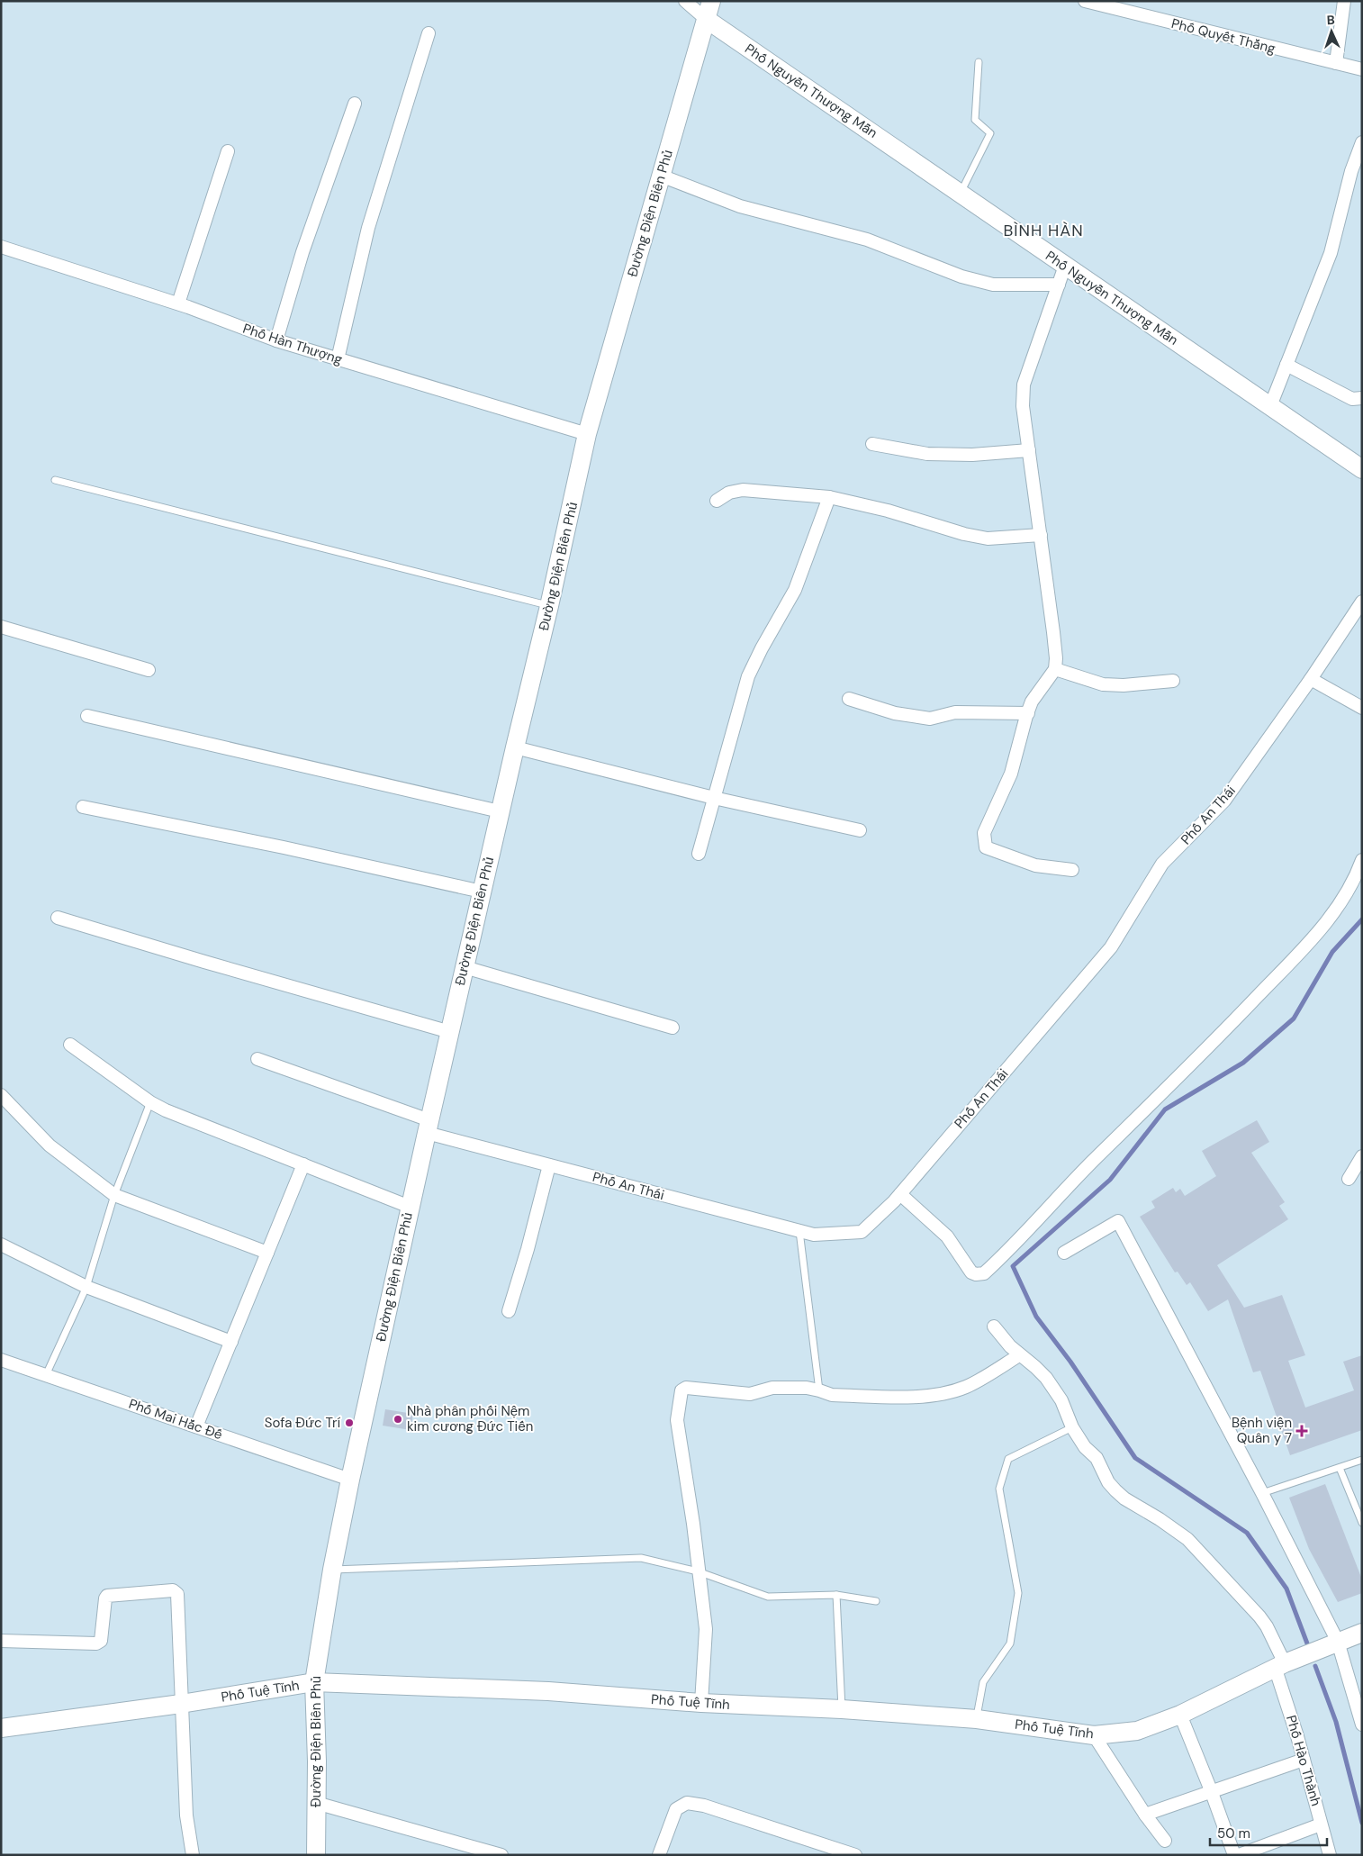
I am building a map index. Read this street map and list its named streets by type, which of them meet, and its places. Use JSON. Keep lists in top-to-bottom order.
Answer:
{
  "streets": {
    "street": [
      "Phố Quyết Thắng",
      "Phố Nguyễn Thượng Mẫn",
      "Đường Điện Biên Phủ",
      "Phố Hàn Thượng",
      "Phố An Thái",
      "Phố Mai Hắc Đế",
      "Phố Tuệ Tĩnh",
      "Phố Hào Thành"
    ]
  },
  "crossings": [
    ["Phố Nguyễn Thượng Mẫn", "Đường Điện Biên Phủ"],
    ["Đường Điện Biên Phủ", "Phố Hàn Thượng"],
    ["Đường Điện Biên Phủ", "Phố An Thái"],
    ["Đường Điện Biên Phủ", "Phố Mai Hắc Đế"],
    ["Đường Điện Biên Phủ", "Phố Tuệ Tĩnh"],
    ["Phố Tuệ Tĩnh", "Phố Hào Thành"]
  ],
  "districts": ["BÌNH HÀN"],
  "places": {
    "other": ["Nhà phân phối Nệm kim cương Đức Tiến", "Sofa Đức Trí"],
    "health": ["Bệnh viện Quân y 7"]
  },
  "scale_bar": "50 m",
  "north": "top"
}
